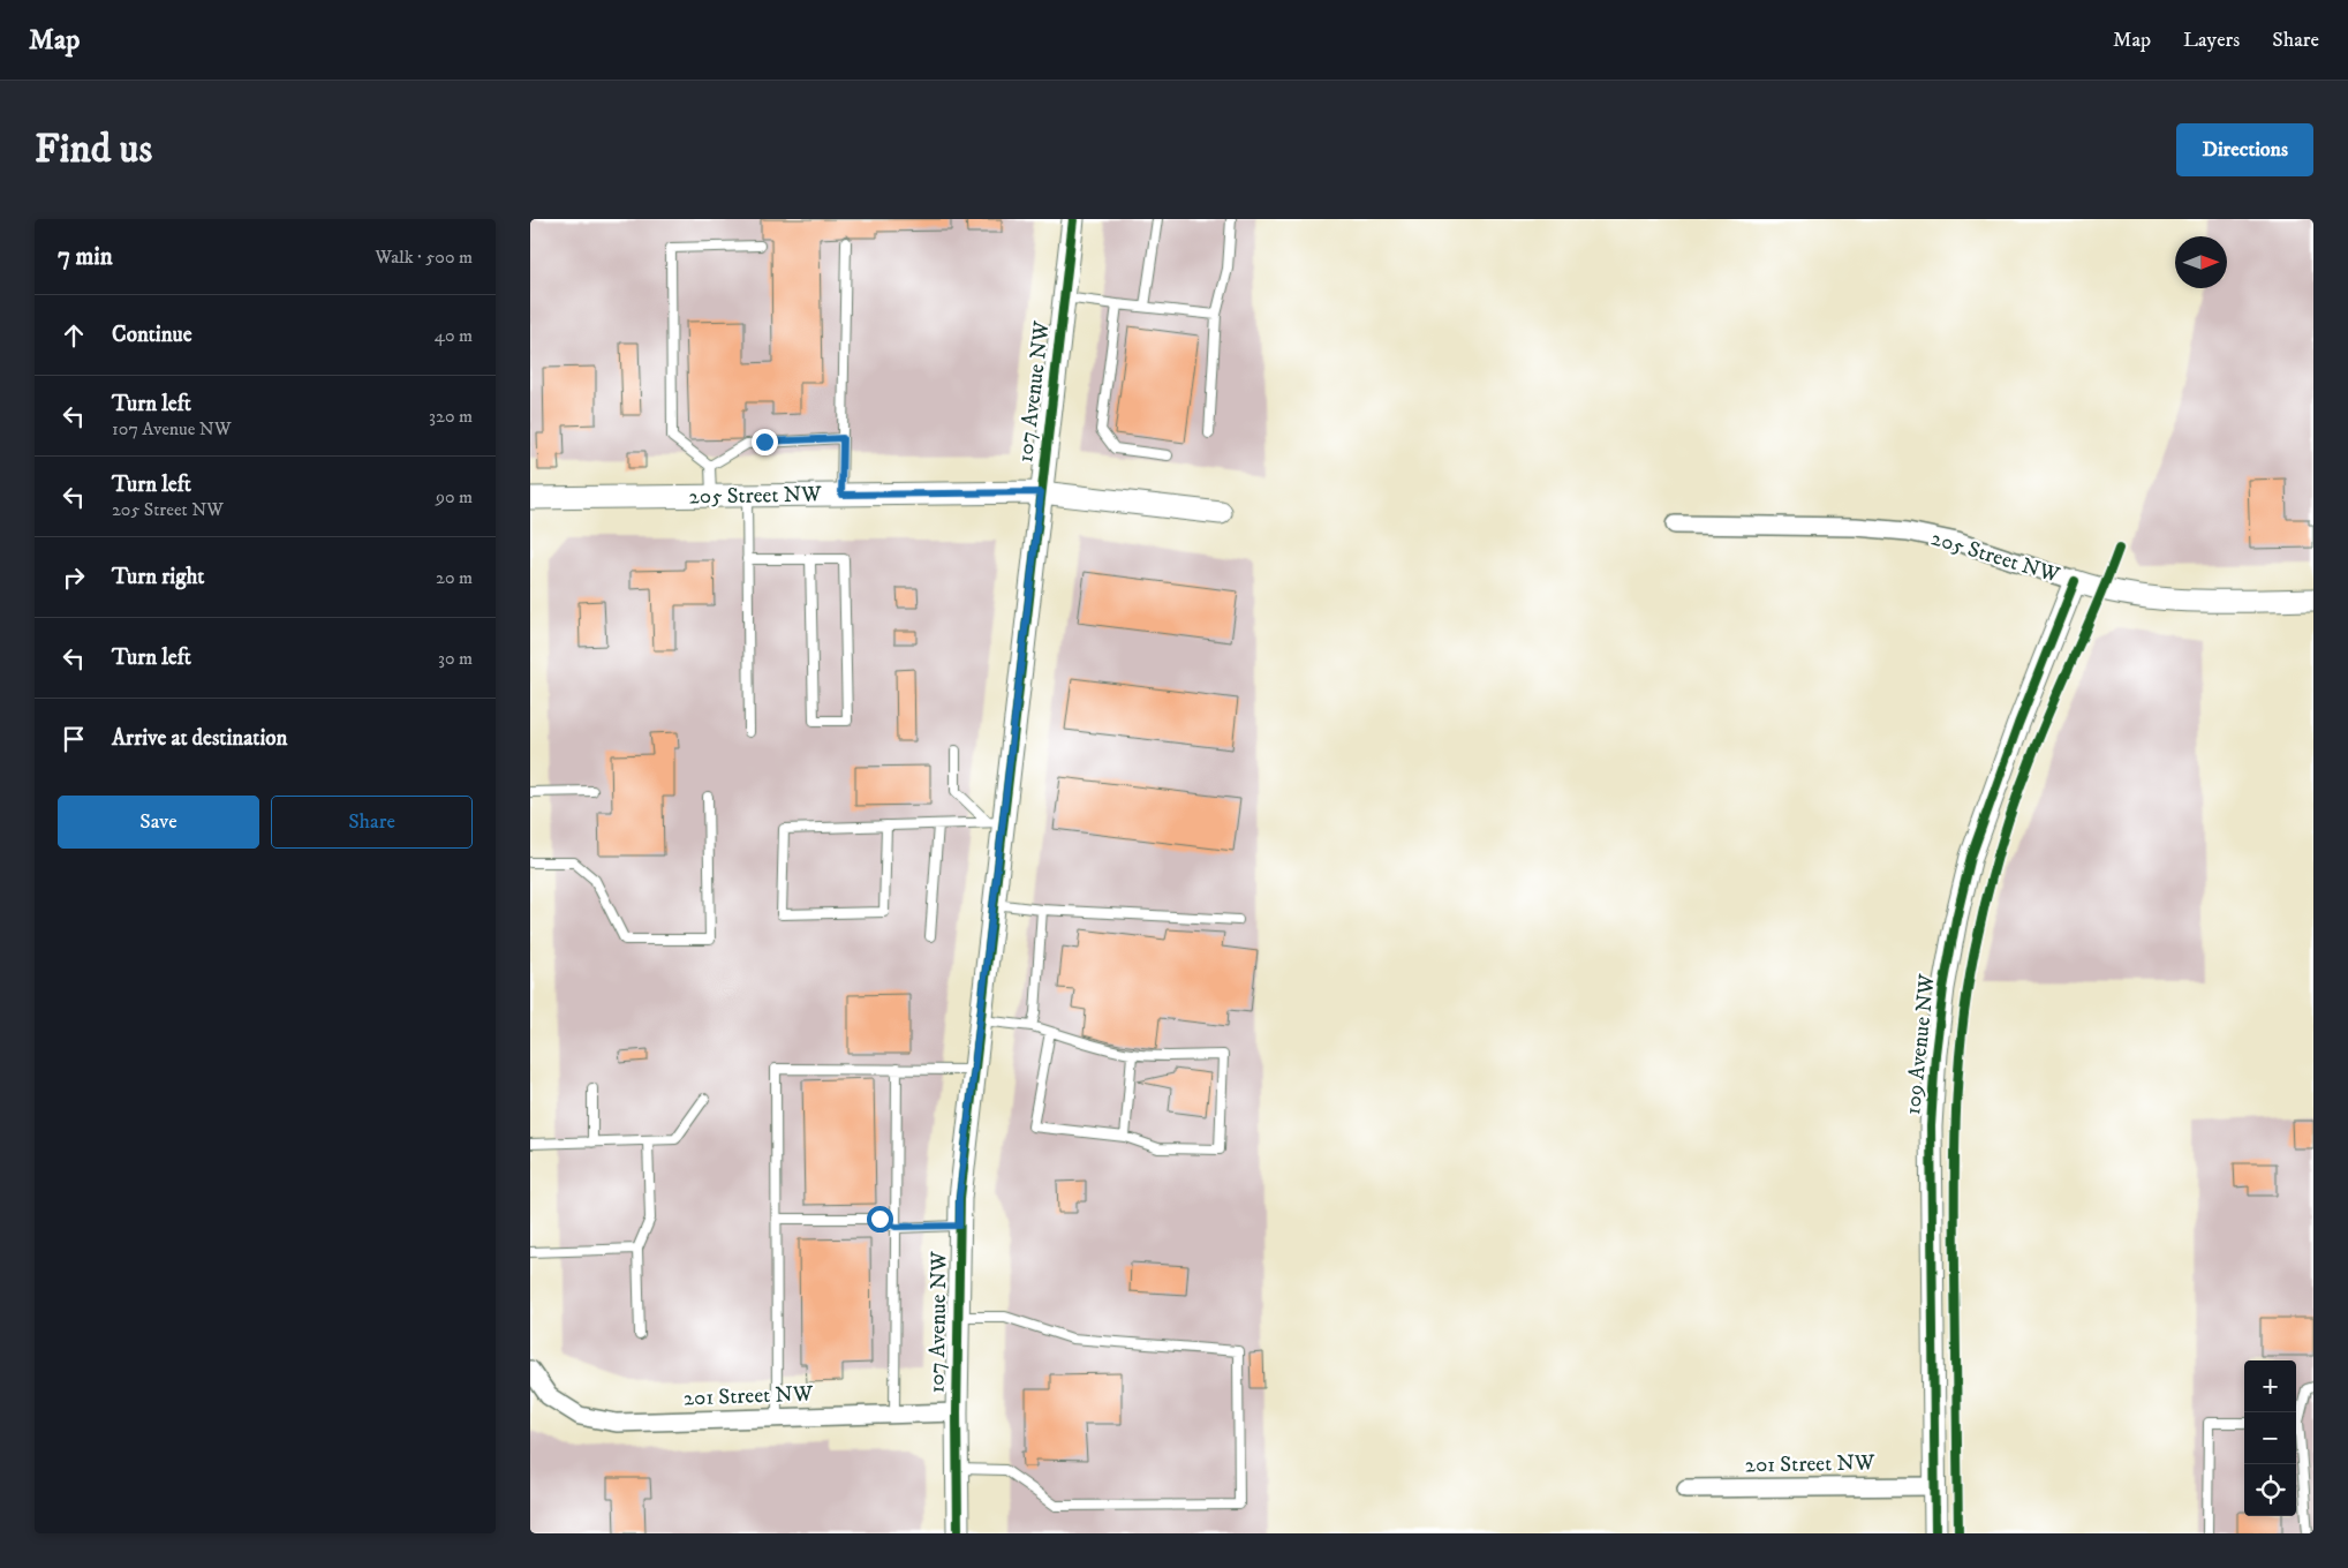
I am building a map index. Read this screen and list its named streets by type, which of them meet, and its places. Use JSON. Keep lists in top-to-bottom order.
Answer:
{
  "streets": {
    "street": [
      "107 Avenue NW",
      "205 Street NW",
      "109 Avenue NW",
      "201 Street NW"
    ]
  },
  "crossings": [
    ["107 Avenue NW", "205 Street NW"],
    ["107 Avenue NW", "201 Street NW"],
    ["205 Street NW", "109 Avenue NW"],
    ["109 Avenue NW", "201 Street NW"]
  ],
  "north": "right",
  "page": {
    "header": "Map",
    "nav": ["Map", "Layers", "Share"],
    "buttons": [
      "Directions",
      ["Save", "Share"]
    ],
    "title": "Find us",
    "heading": ["7 min", "Walk · 500 m"],
    "list": [
      ["Continue", "40 m"],
      ["Turn left", "107 Avenue NW", "320 m"],
      ["Turn left", "205 Street NW", "90 m"],
      ["Turn right", "20 m"],
      ["Turn left", "30 m"],
      "Arrive at destination"
    ],
    "map_buttons": ["+", "−"]
  }
}
